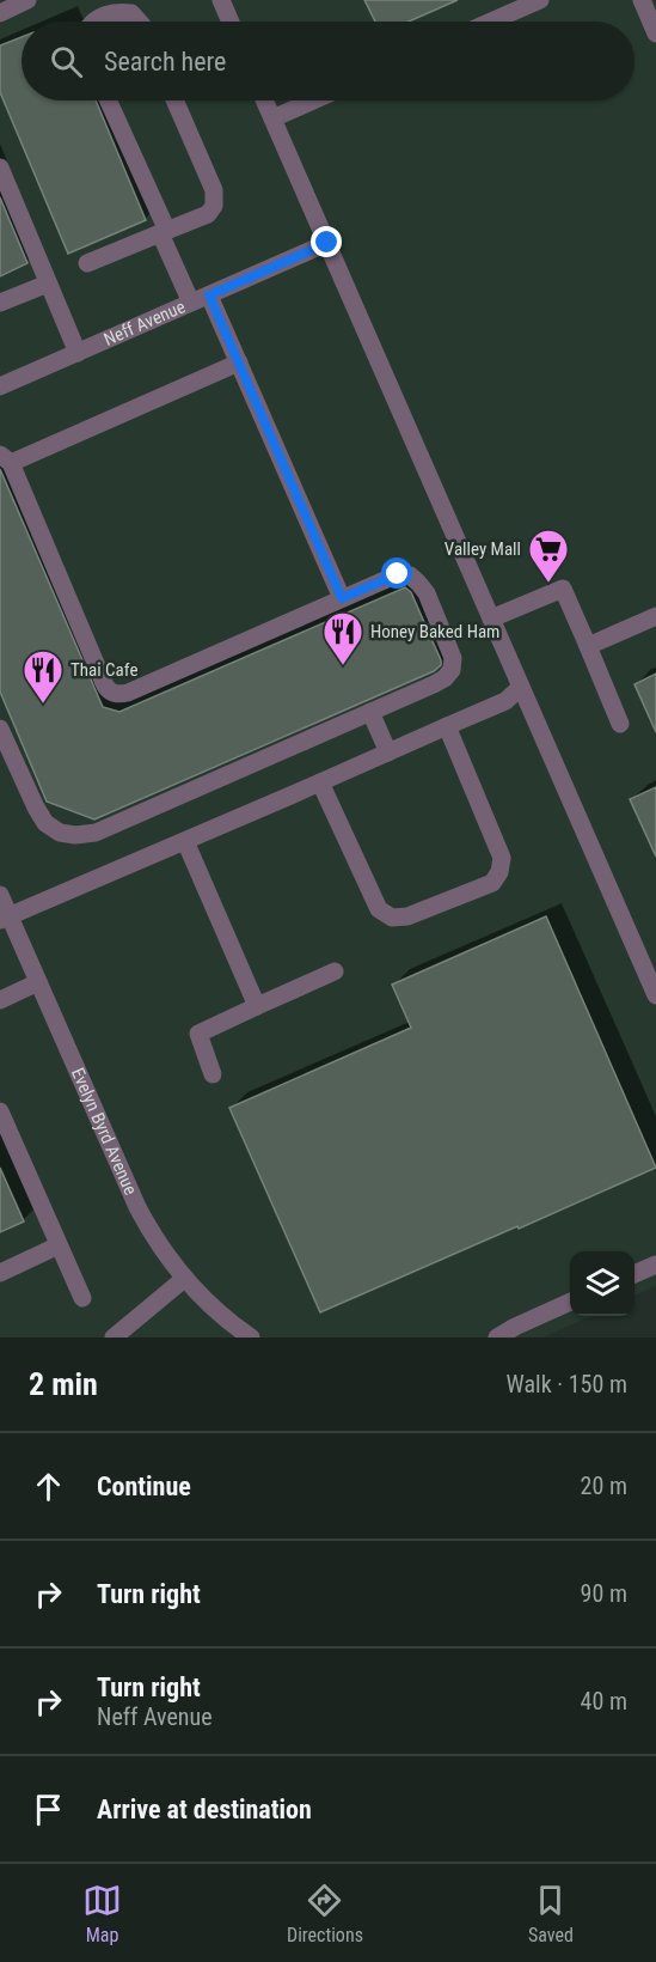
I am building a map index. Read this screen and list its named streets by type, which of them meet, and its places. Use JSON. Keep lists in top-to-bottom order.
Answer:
{
  "streets": {
    "street": ["Neff Avenue", "Evelyn Byrd Avenue"]
  },
  "places": {
    "supermarket": ["Valley Mall"],
    "restaurant": ["Honey Baked Ham", "Thai Cafe"]
  },
  "page": {
    "search": "Search here",
    "heading": ["2 min", "Walk · 150 m"],
    "list": [
      ["Continue", "20 m"],
      ["Turn right", "90 m"],
      ["Turn right", "Neff Avenue", "40 m"],
      "Arrive at destination"
    ],
    "nav": ["Map", "Directions", "Saved"]
  }
}
